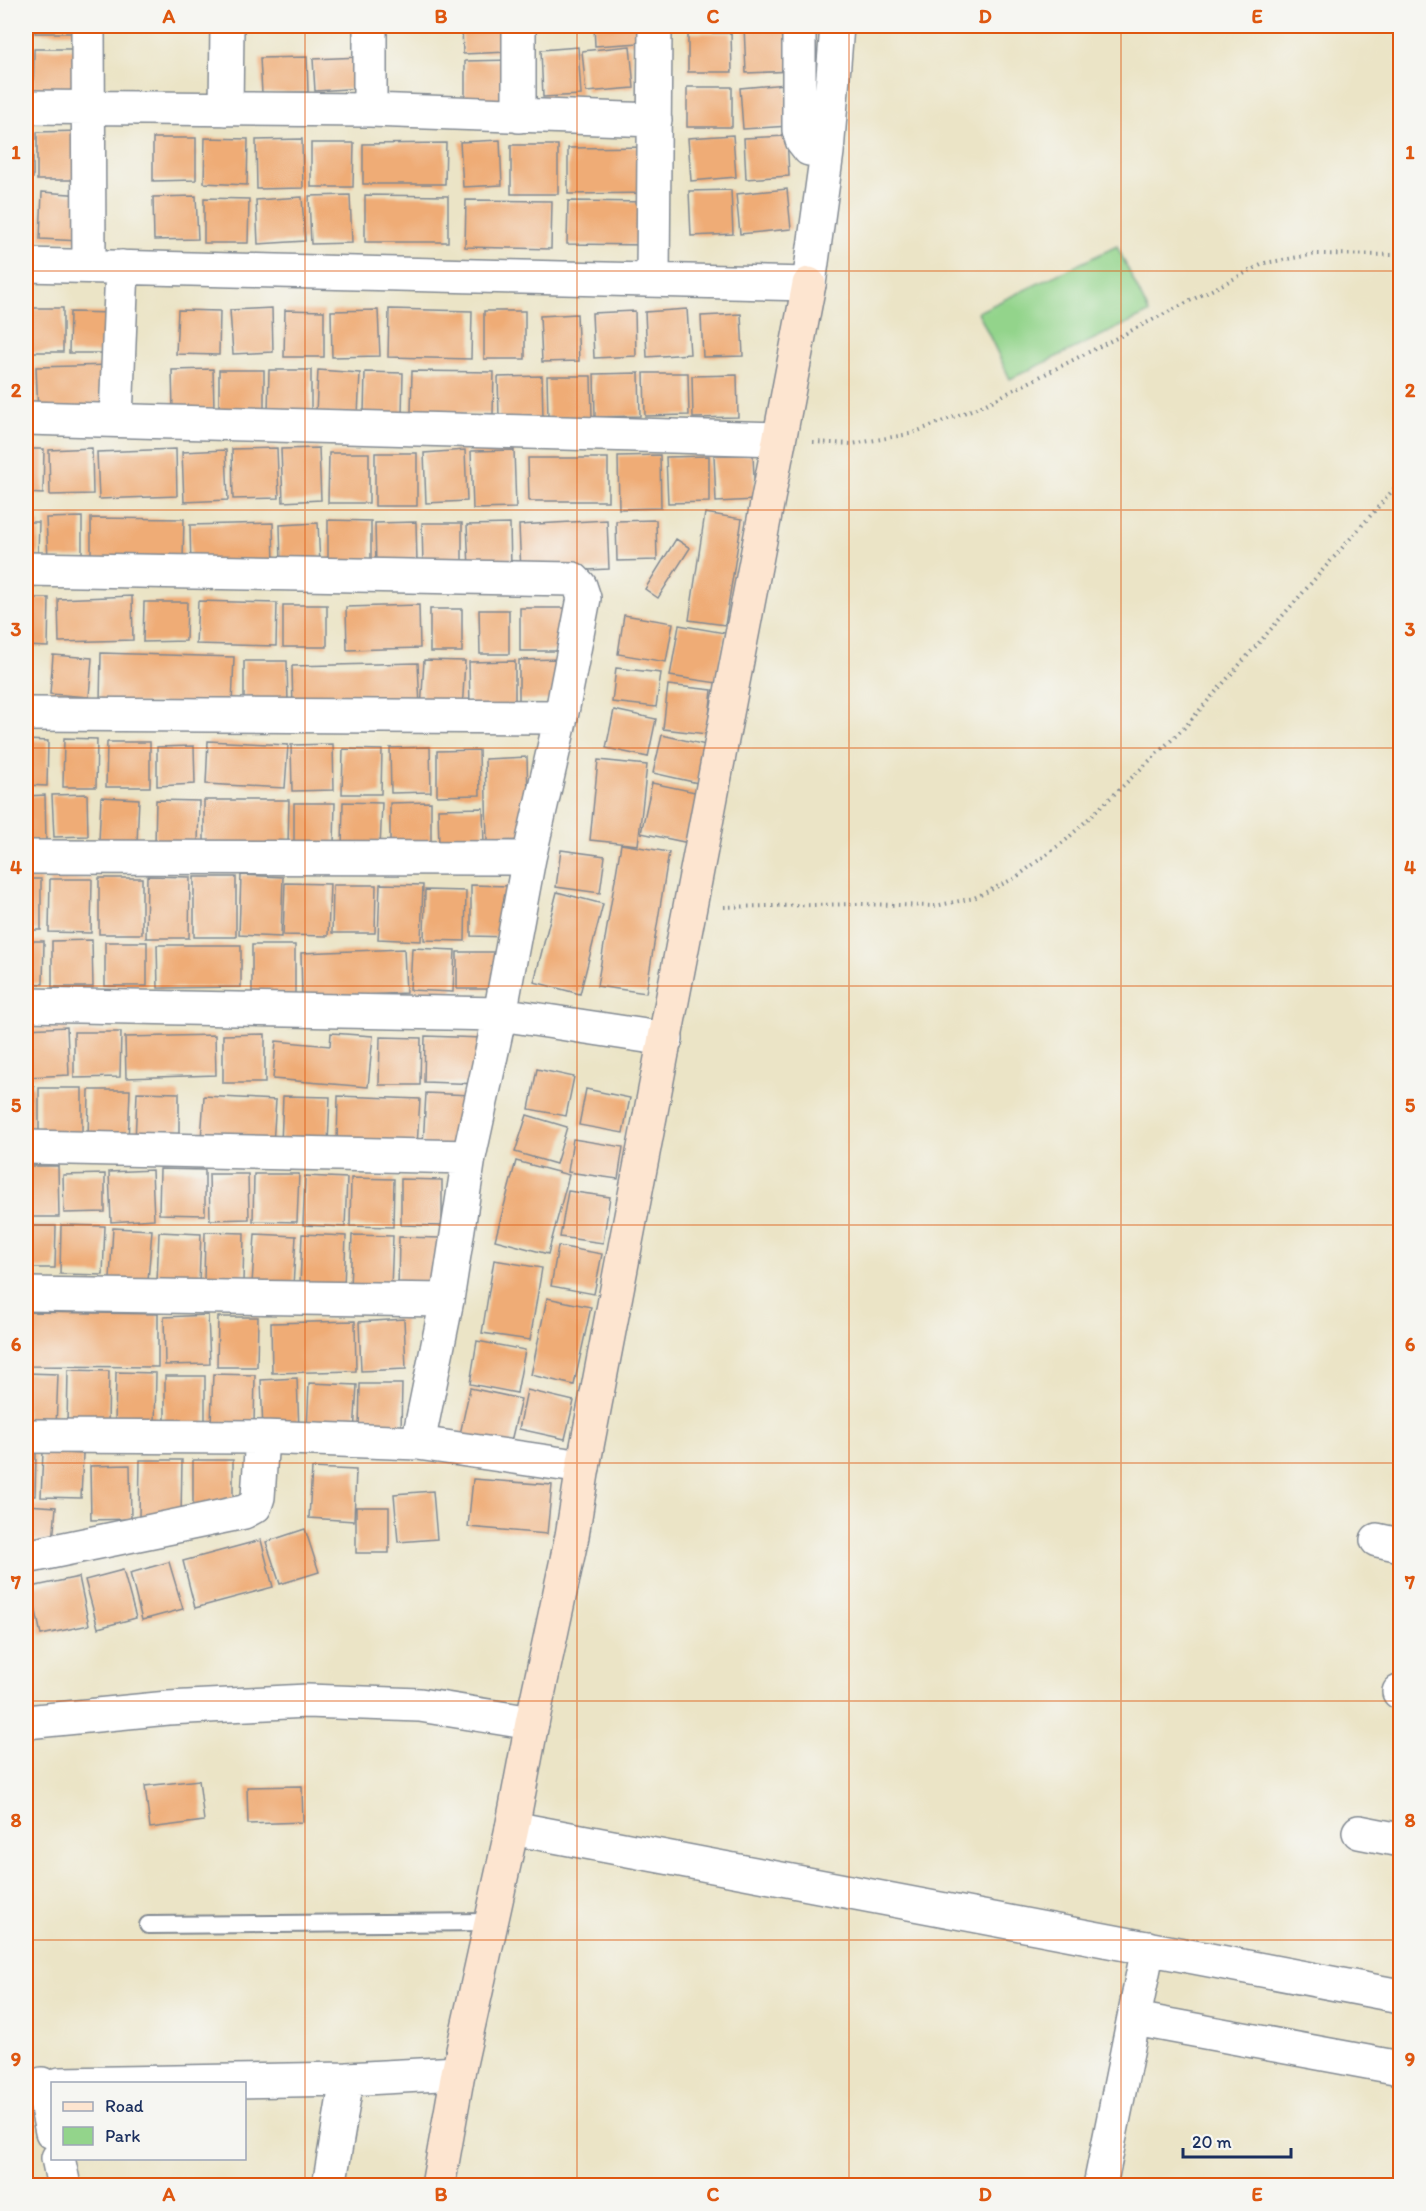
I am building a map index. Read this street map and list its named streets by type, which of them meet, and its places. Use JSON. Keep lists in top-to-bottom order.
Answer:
{
  "legend": ["Road", "Park"],
  "scale_bar": "20 m",
  "grid": {
    "columns": [
      "A",
      "B",
      "C",
      "D",
      "E"
    ],
    "rows": [
      "1",
      "2",
      "3",
      "4",
      "5",
      "6",
      "7",
      "8",
      "9"
    ]
  }
}
